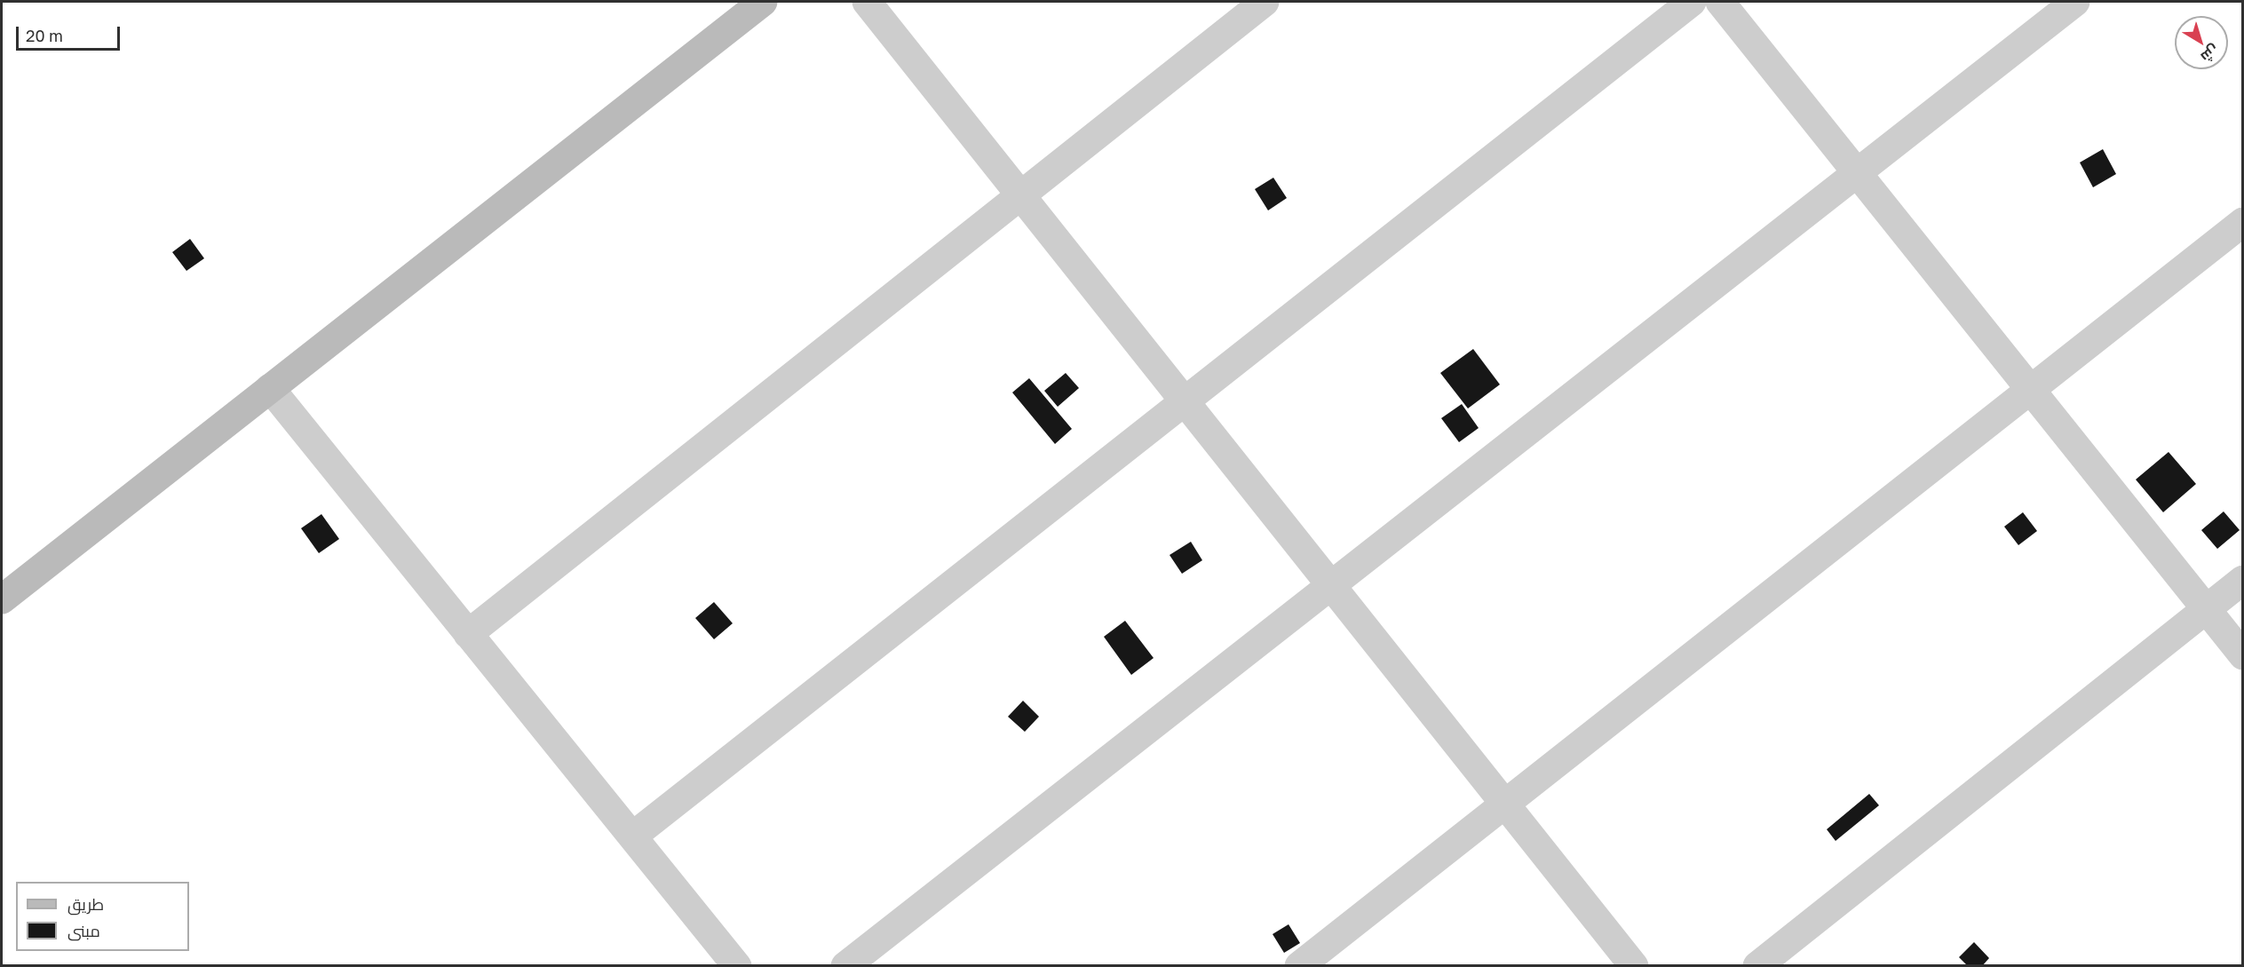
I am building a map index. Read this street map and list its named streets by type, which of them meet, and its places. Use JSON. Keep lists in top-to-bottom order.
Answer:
{
  "legend": ["طريق", "مبنى"],
  "scale_bar": "20 m",
  "north": "bottom right"
}
